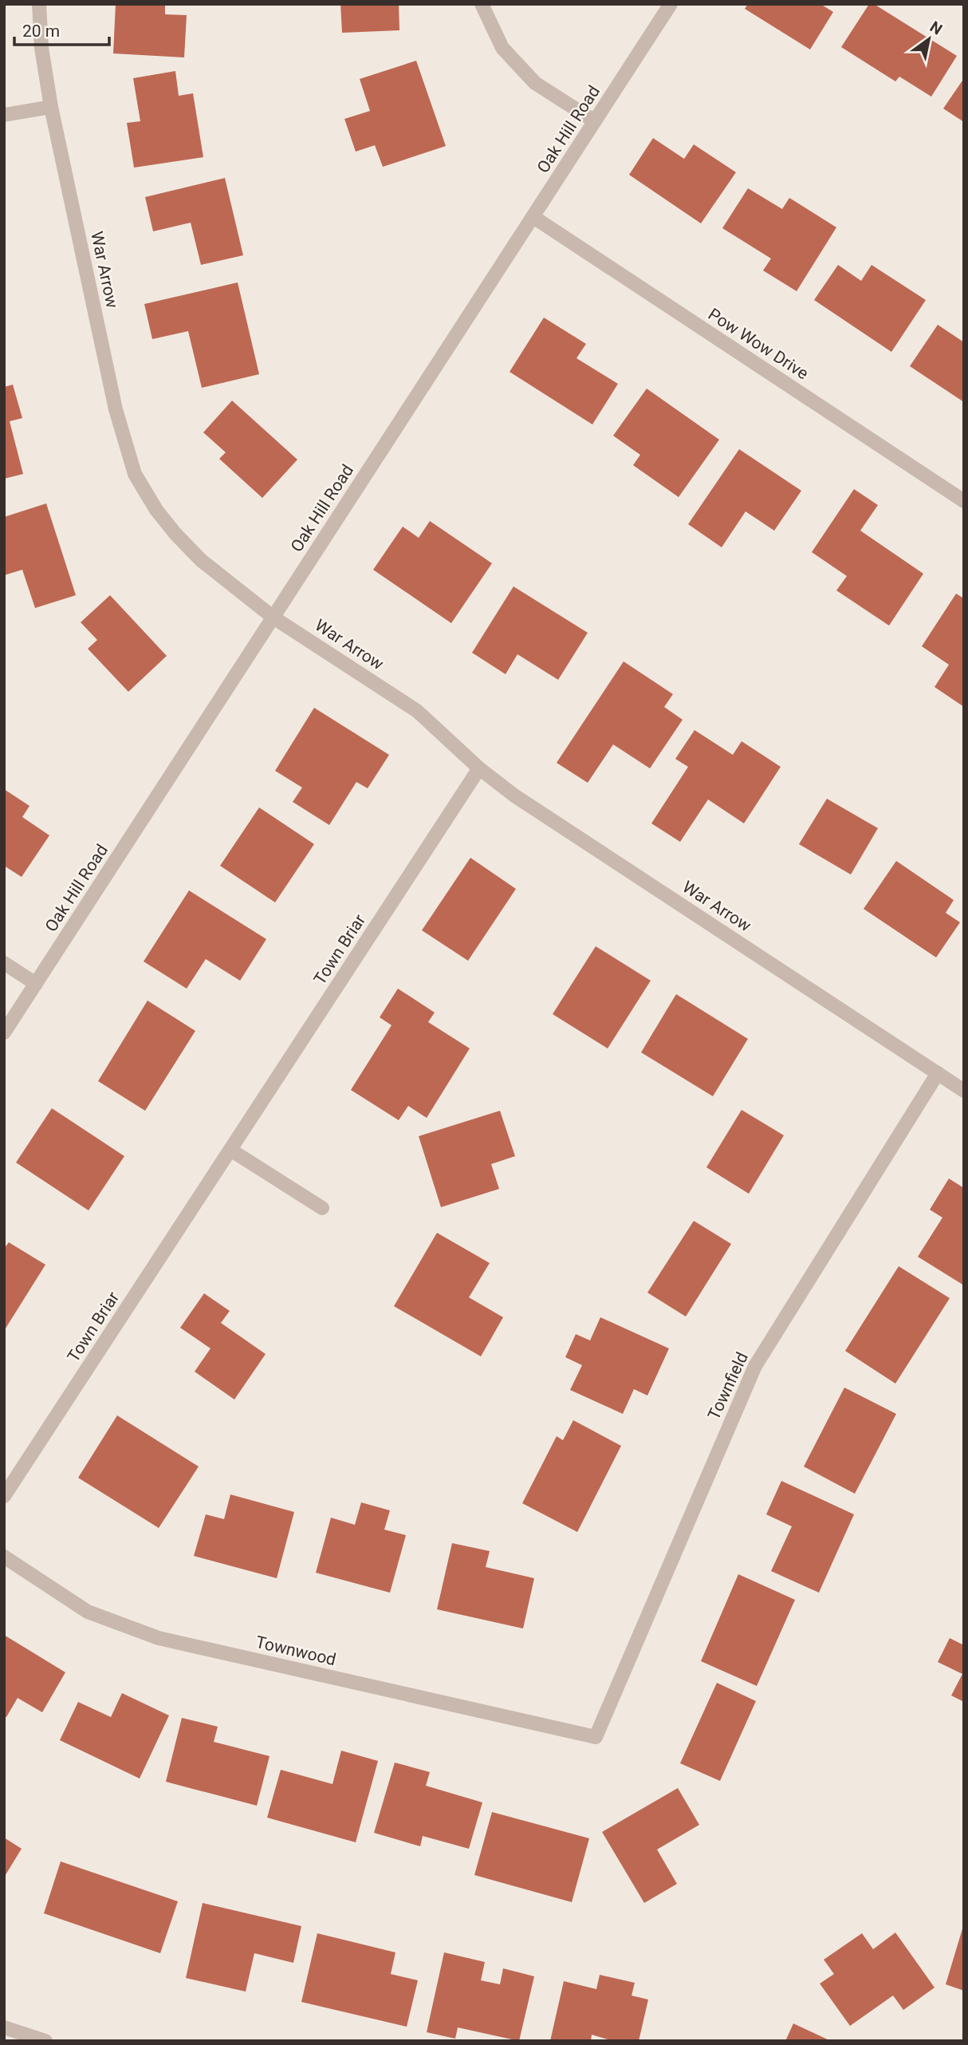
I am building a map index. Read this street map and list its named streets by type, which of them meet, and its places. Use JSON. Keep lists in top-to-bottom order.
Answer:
{
  "streets": {
    "street": [
      "Oak Hill Road",
      "War Arrow",
      "Pow Wow Drive",
      "Town Briar",
      "Townfield",
      "Townwood"
    ]
  },
  "crossings": [
    ["Oak Hill Road", "War Arrow"],
    ["Oak Hill Road", "Pow Wow Drive"],
    ["War Arrow", "Town Briar"],
    ["War Arrow", "Townfield"],
    ["Townfield", "Townwood"]
  ],
  "scale_bar": "20 m",
  "north": "top right"
}
